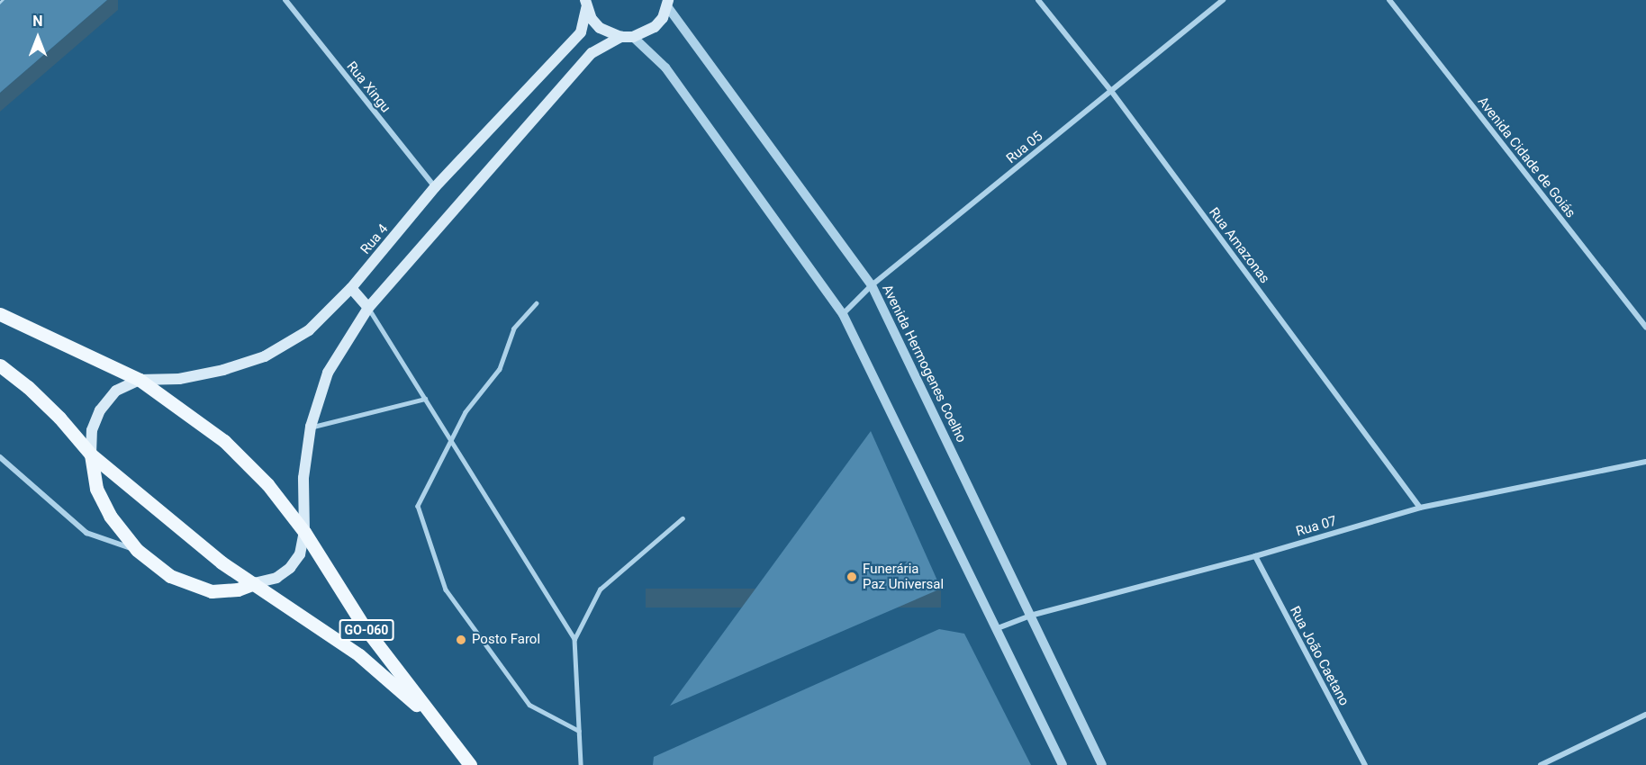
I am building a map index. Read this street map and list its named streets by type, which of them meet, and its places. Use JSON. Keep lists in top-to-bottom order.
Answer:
{
  "streets": {
    "main road": ["Rua 4", "GO-060"],
    "street": [
      "Rua Xingu",
      "Rua 05",
      "Avenida Cidade de Goiás",
      "Rua Amazonas",
      "Avenida Hermogenes Coelho",
      "Rua 07",
      "Rua João Caetano"
    ]
  },
  "crossings": [
    ["Rua Xingu", "Rua 4"],
    ["Rua 05", "Rua Amazonas"],
    ["Rua 05", "Avenida Hermogenes Coelho"],
    ["Rua 4", "GO-060"],
    ["Rua Amazonas", "Rua 07"],
    ["Avenida Hermogenes Coelho", "Rua 07"],
    ["Rua 07", "Rua João Caetano"]
  ],
  "places": ["Funerária Paz Universal", "Posto Farol"],
  "north": "top"
}
